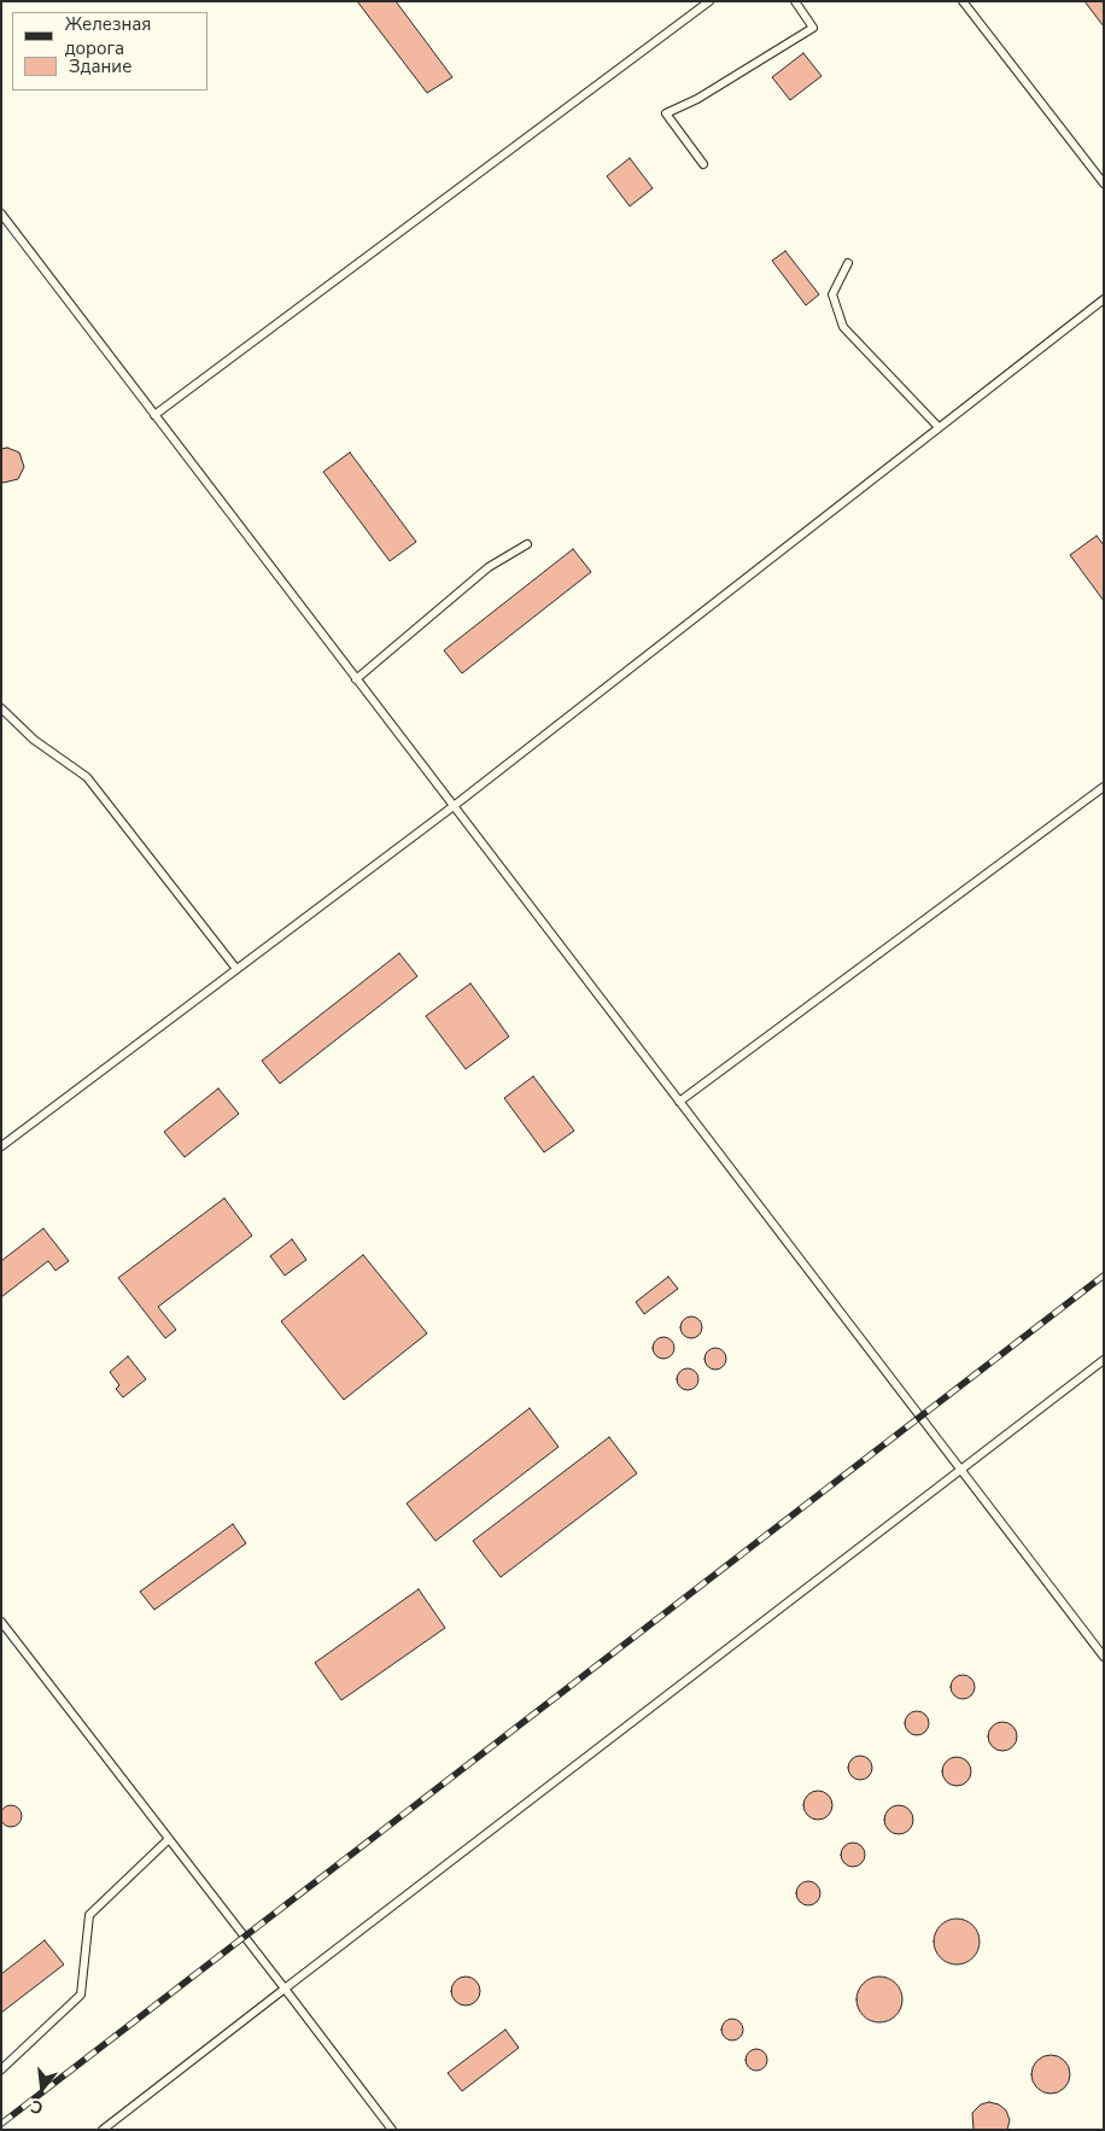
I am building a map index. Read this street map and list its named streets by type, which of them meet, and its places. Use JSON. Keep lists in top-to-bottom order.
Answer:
{
  "legend": ["Железная дорога", "Здание"],
  "north": "bottom"
}
